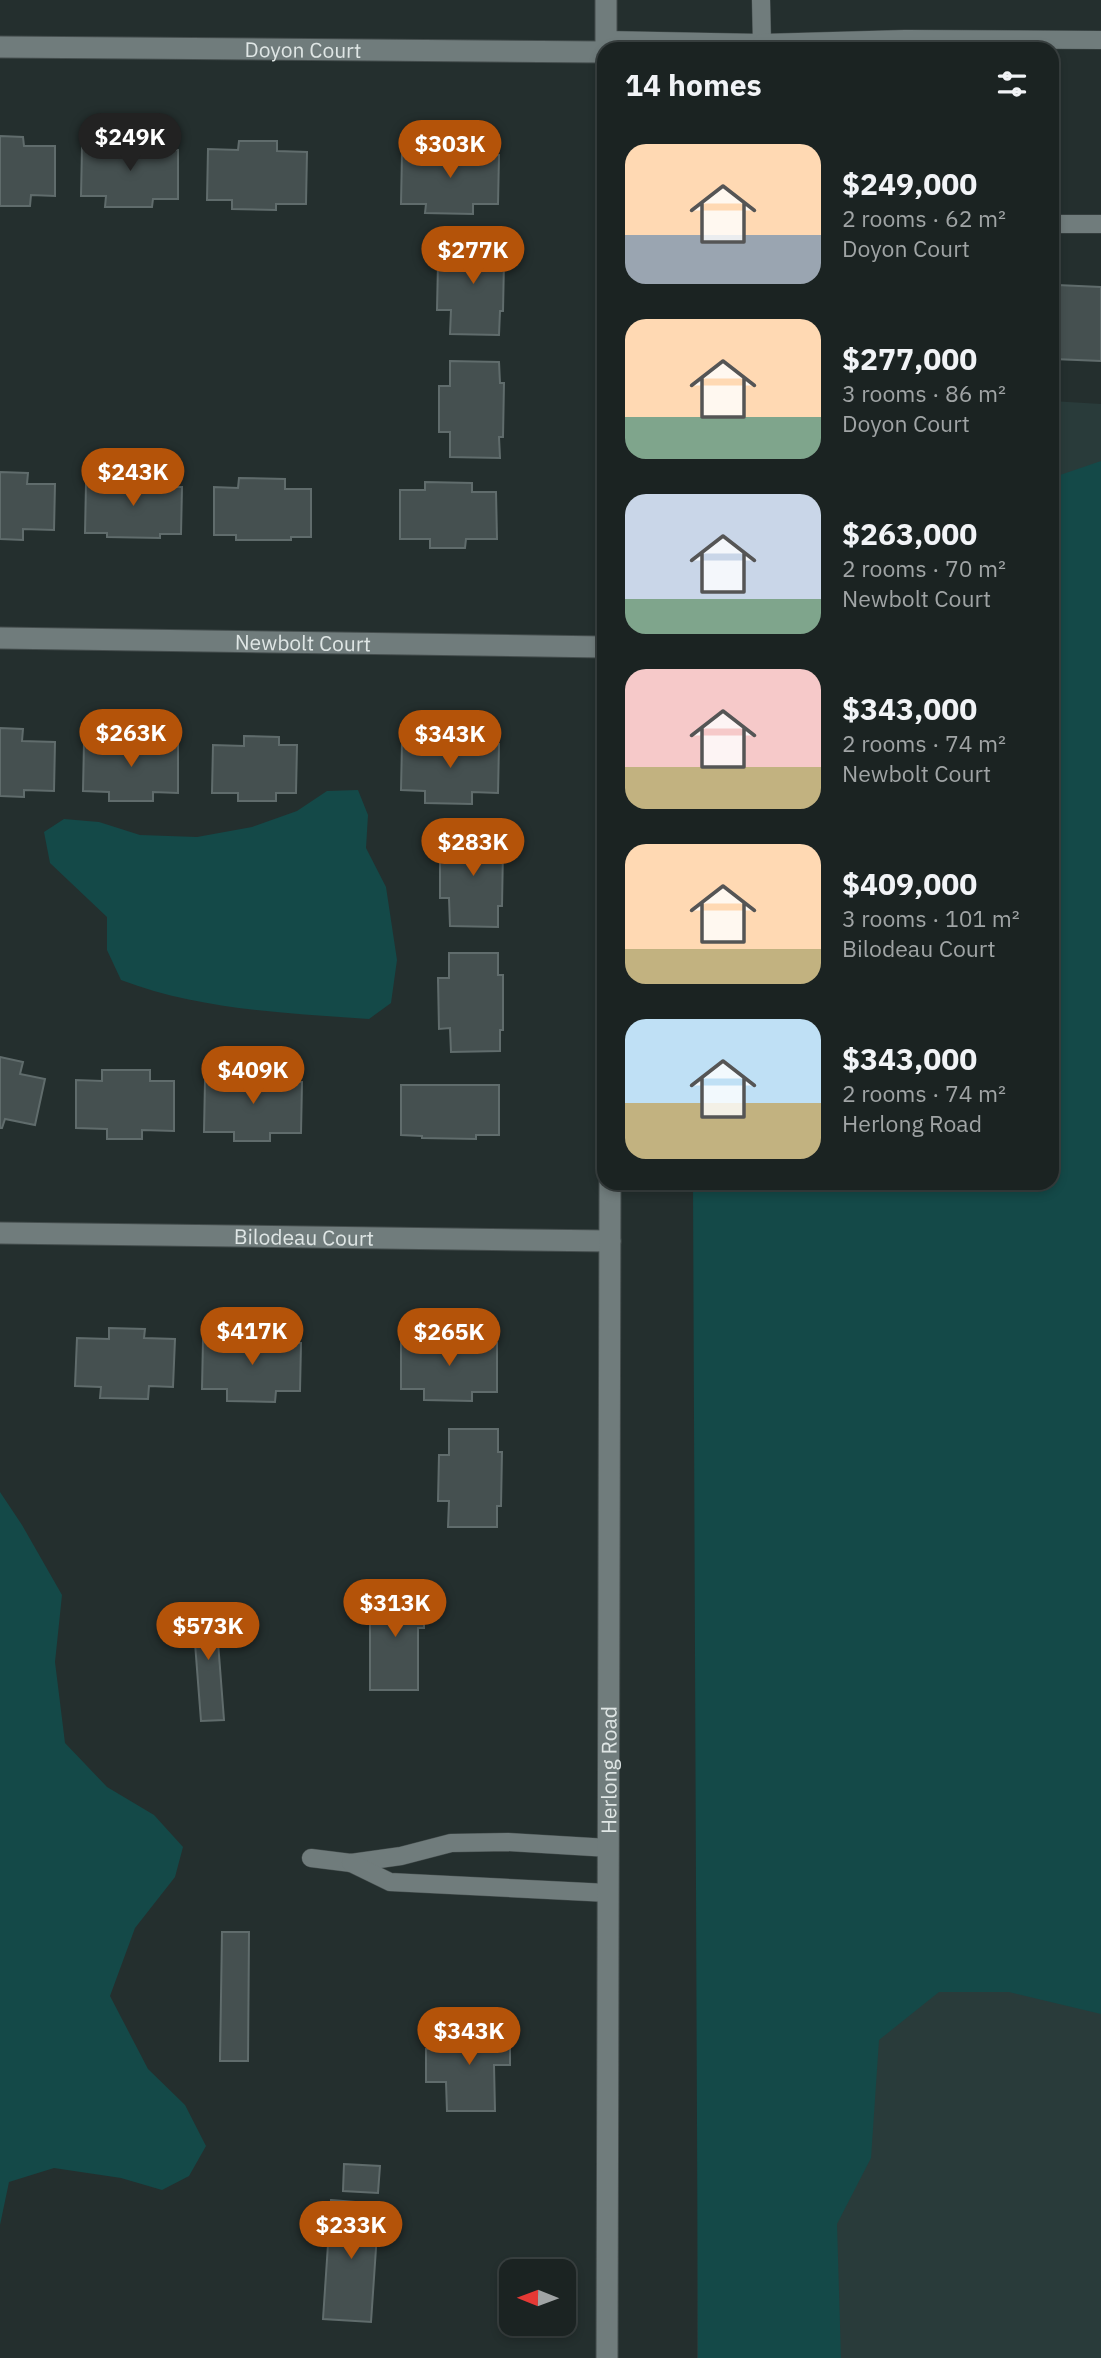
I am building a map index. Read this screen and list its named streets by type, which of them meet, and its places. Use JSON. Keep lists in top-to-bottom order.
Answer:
{
  "streets": {
    "street": [
      "Doyon Court",
      "Newbolt Court",
      "Bilodeau Court",
      "Herlong Road"
    ]
  },
  "crossings": [
    ["Bilodeau Court", "Herlong Road"]
  ],
  "north": "left",
  "page": {
    "heading": "14 homes",
    "price": [
      "$249K",
      "$303K",
      "$277K",
      "$243K",
      "$263K",
      "$343K",
      "$283K",
      "$409K",
      "$417K",
      "$265K",
      "$313K",
      "$573K",
      "$343K",
      "$233K"
    ],
    "list": [
      {
        "name": "$249,000",
        "note": "2 rooms · 62 m² · Doyon Court"
      },
      {
        "name": "$277,000",
        "note": "3 rooms · 86 m² · Doyon Court"
      },
      {
        "name": "$263,000",
        "note": "2 rooms · 70 m² · Newbolt Court"
      },
      {
        "name": "$343,000",
        "note": "2 rooms · 74 m² · Newbolt Court"
      },
      {
        "name": "$409,000",
        "note": "3 rooms · 101 m² · Bilodeau Court"
      },
      {
        "name": "$343,000",
        "note": "2 rooms · 74 m² · Herlong Road"
      }
    ]
  }
}
